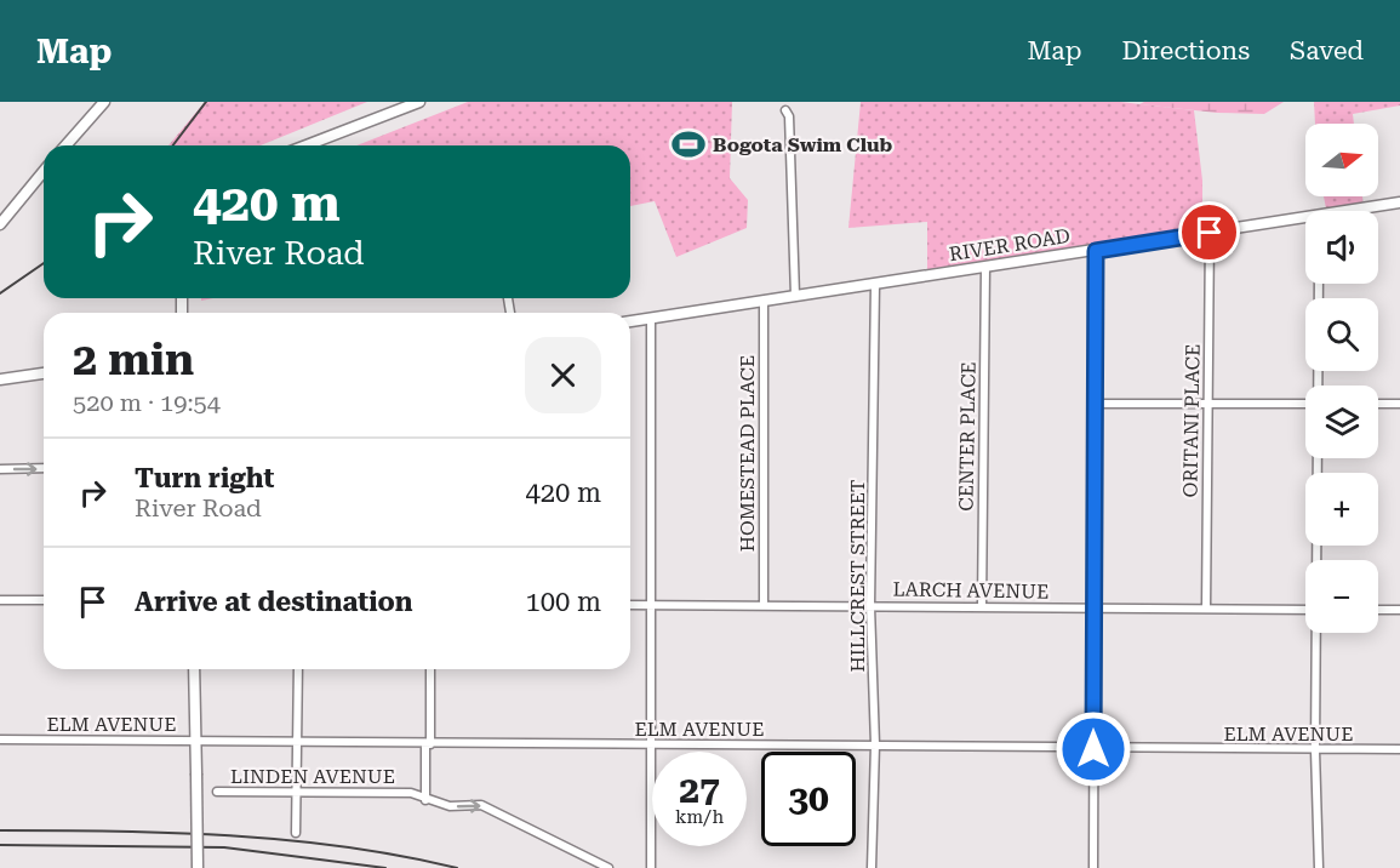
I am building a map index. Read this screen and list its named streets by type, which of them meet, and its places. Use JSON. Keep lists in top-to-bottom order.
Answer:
{
  "streets": {
    "main road": ["RIVER ROAD"],
    "street": [
      "ORITANI PLACE",
      "CENTER PLACE",
      "HOMESTEAD PLACE",
      "HILLCREST STREET",
      "LARCH AVENUE",
      "ELM AVENUE",
      "LINDEN AVENUE"
    ]
  },
  "crossings": [
    ["RIVER ROAD", "ORITANI PLACE"],
    ["RIVER ROAD", "CENTER PLACE"],
    ["RIVER ROAD", "HOMESTEAD PLACE"],
    ["RIVER ROAD", "HILLCREST STREET"],
    ["ORITANI PLACE", "LARCH AVENUE"],
    ["CENTER PLACE", "LARCH AVENUE"],
    ["HOMESTEAD PLACE", "LARCH AVENUE"],
    ["HILLCREST STREET", "LARCH AVENUE"],
    ["HILLCREST STREET", "ELM AVENUE"]
  ],
  "one_way": ["LINDEN AVENUE"],
  "places": {
    "sports": ["Bogota Swim Club"]
  },
  "north": "right",
  "page": {
    "header": "Map",
    "nav": ["Map", "Directions", "Saved"],
    "map_buttons": ["+", "−"],
    "turn": ["420 m", "River Road"],
    "heading": ["2 min", "520 m · 19:54"],
    "list": [
      {
        "name": "Turn right",
        "note": "River Road",
        "value": "420 m"
      },
      {
        "name": "Arrive at destination",
        "value": "100 m"
      }
    ],
    "speed": "27 km/h",
    "limit": "30"
  }
}
